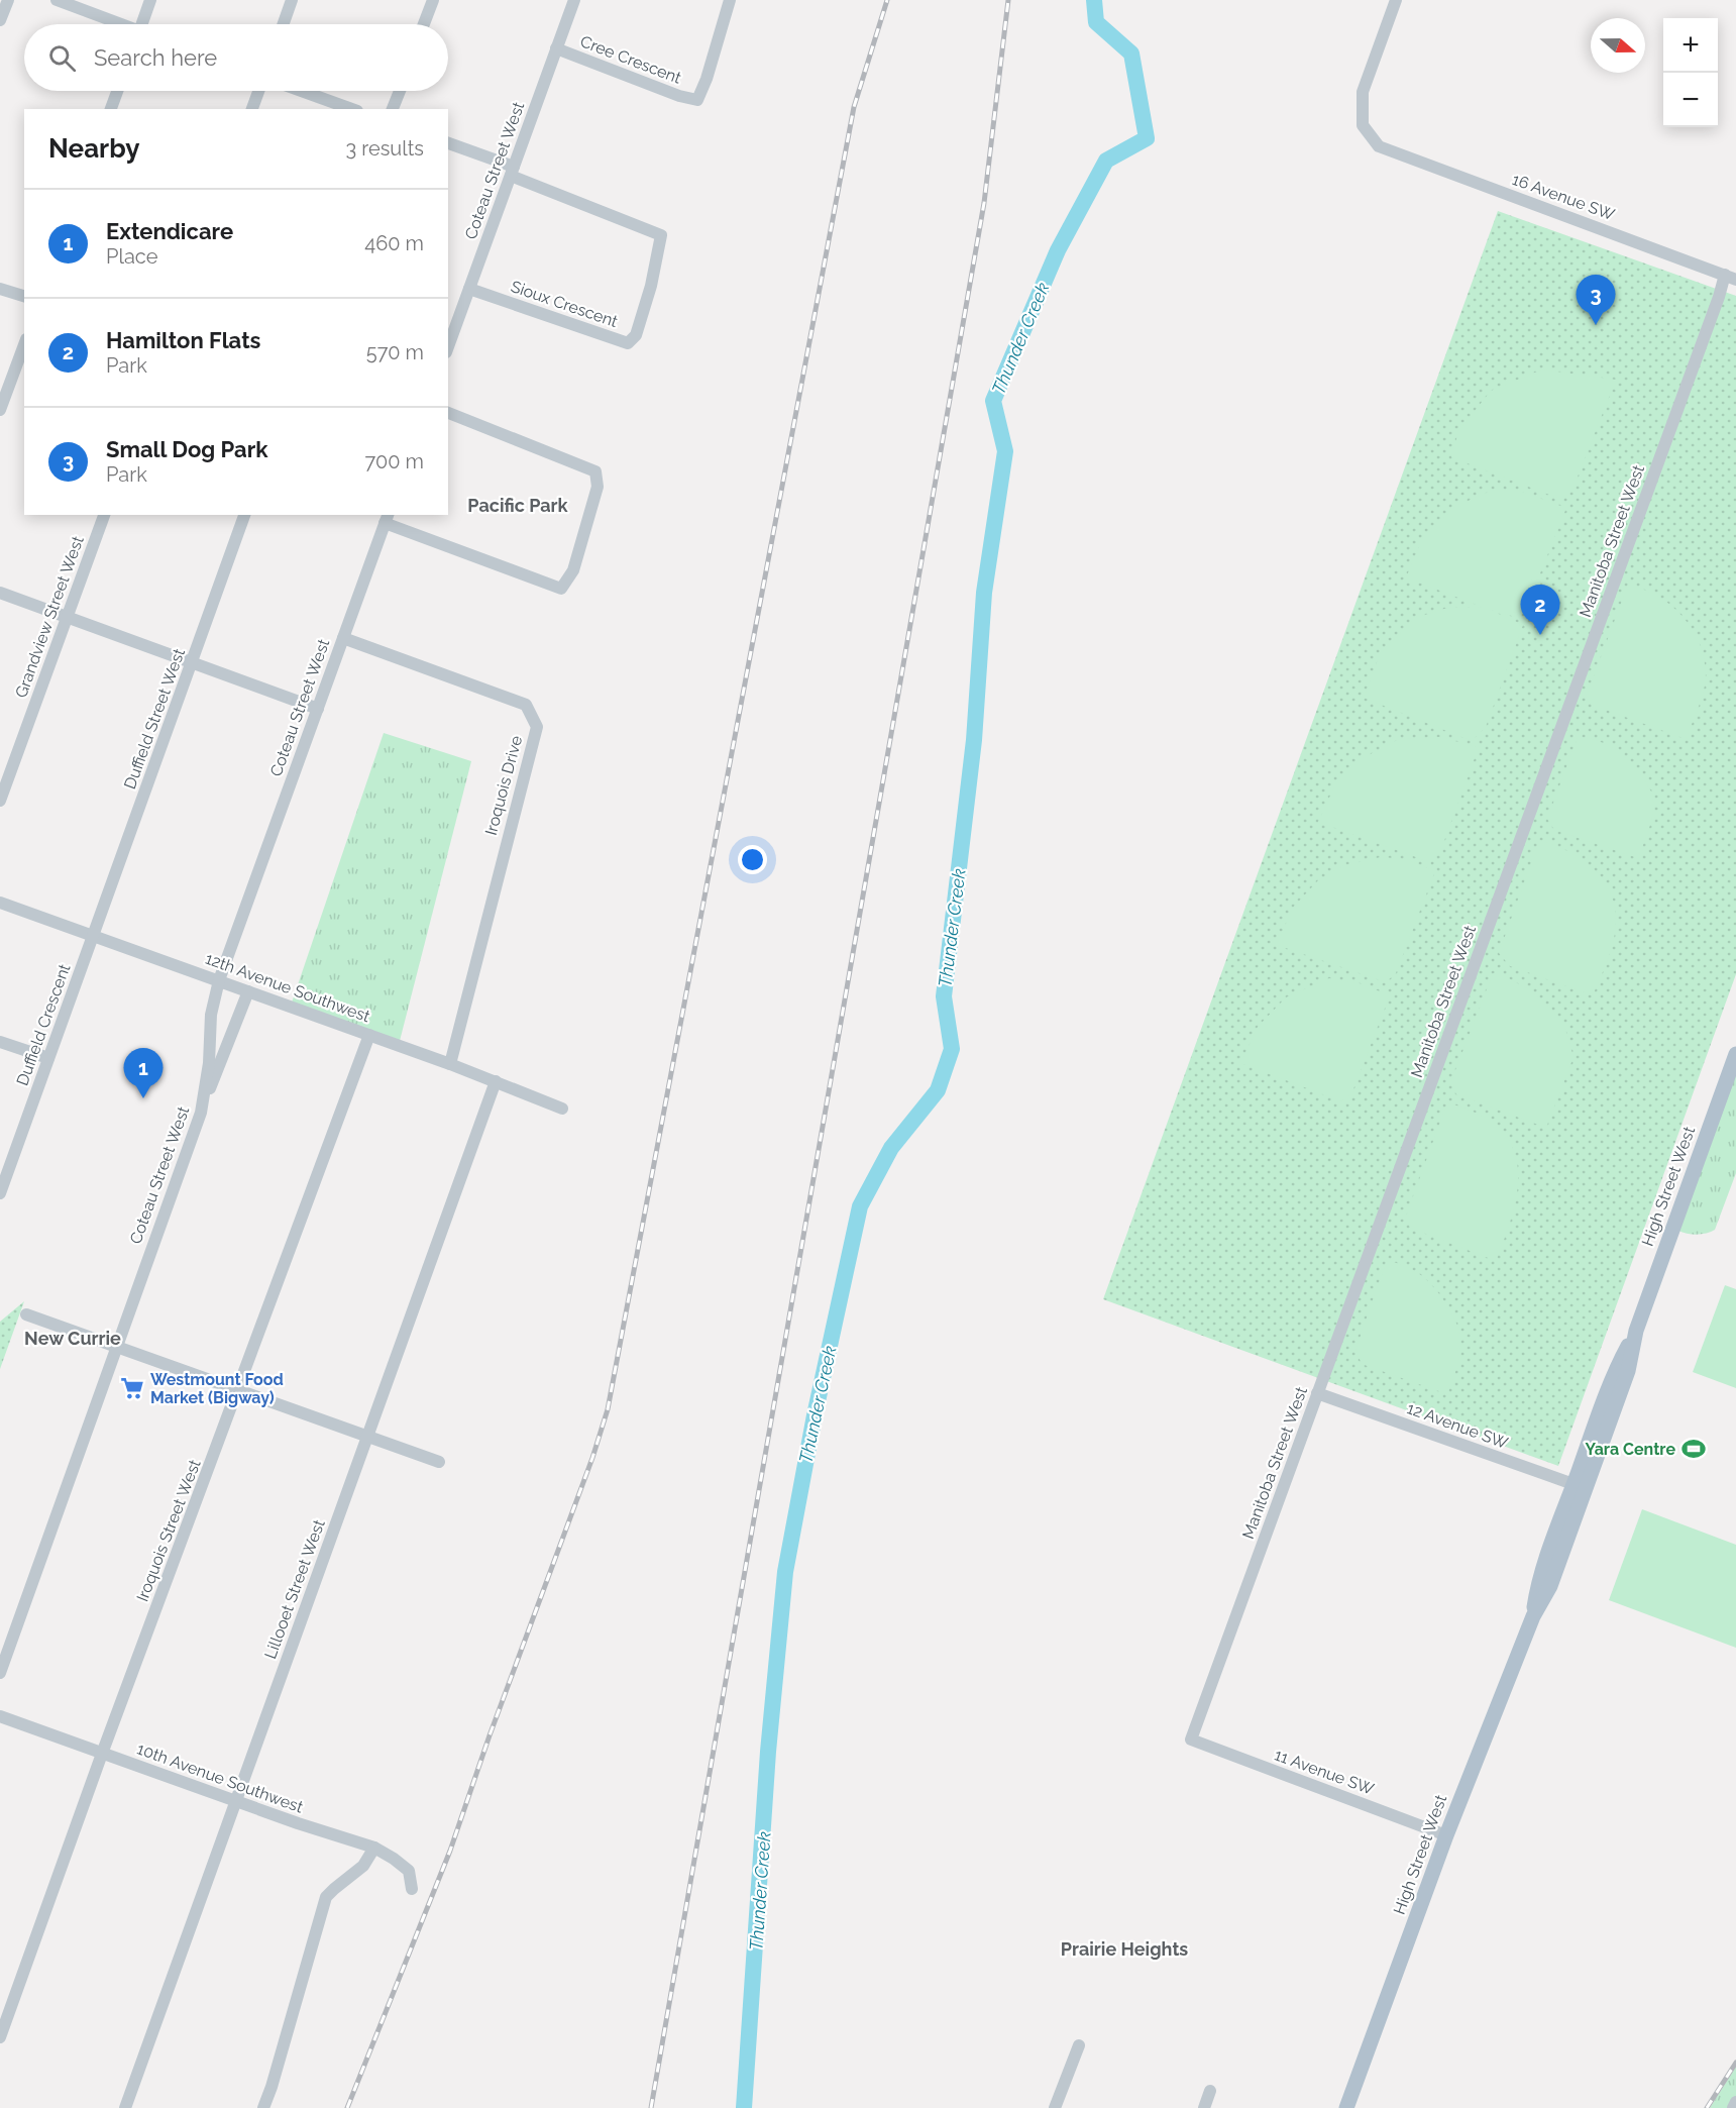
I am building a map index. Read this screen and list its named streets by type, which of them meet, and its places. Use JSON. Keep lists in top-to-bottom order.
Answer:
{
  "streets": {
    "main road": ["High Street West"],
    "street": [
      "Cree Crescent",
      "Coteau Street West",
      "16 Avenue SW",
      "Sioux Crescent",
      "Manitoba Street West",
      "Grandview Street West",
      "Duffield Street West",
      "Iroquois Drive",
      "12th Avenue Southwest",
      "Duffield Crescent",
      "12 Avenue SW",
      "Iroquois Street West",
      "Lillooet Street West",
      "11 Avenue SW",
      "10th Avenue Southwest"
    ]
  },
  "crossings": [
    ["Cree Crescent", "Coteau Street West"],
    ["Coteau Street West", "Sioux Crescent"],
    ["Coteau Street West", "Iroquois Drive"],
    ["Coteau Street West", "12th Avenue Southwest"],
    ["16 Avenue SW", "Manitoba Street West"],
    ["Manitoba Street West", "12 Avenue SW"],
    ["Manitoba Street West", "11 Avenue SW"],
    ["Duffield Street West", "12th Avenue Southwest"],
    ["Duffield Street West", "Duffield Crescent"],
    ["Iroquois Drive", "12th Avenue Southwest"],
    ["12th Avenue Southwest", "Duffield Crescent"],
    ["12th Avenue Southwest", "Iroquois Street West"],
    ["12th Avenue Southwest", "Lillooet Street West"],
    ["High Street West", "12 Avenue SW"],
    ["High Street West", "11 Avenue SW"],
    ["Iroquois Street West", "10th Avenue Southwest"],
    ["Lillooet Street West", "10th Avenue Southwest"]
  ],
  "districts": ["Pacific Park", "New Currie", "Prairie Heights"],
  "water": ["Thunder Creek"],
  "places": {
    "supermarket": ["Westmount Food Market (Bigway)"],
    "sports": ["Yara Centre"]
  },
  "north": "right",
  "page": {
    "map_buttons": ["+", "−"],
    "search": "Search here",
    "heading": ["Nearby", "3 results"],
    "list": [
      {
        "mark": "1",
        "name": "Extendicare",
        "note": "Place",
        "value": "460 m"
      },
      {
        "mark": "2",
        "name": "Hamilton Flats",
        "note": "Park",
        "value": "570 m"
      },
      {
        "mark": "3",
        "name": "Small Dog Park",
        "note": "Park",
        "value": "700 m"
      }
    ],
    "pins": ["3", "2", "1"]
  }
}
